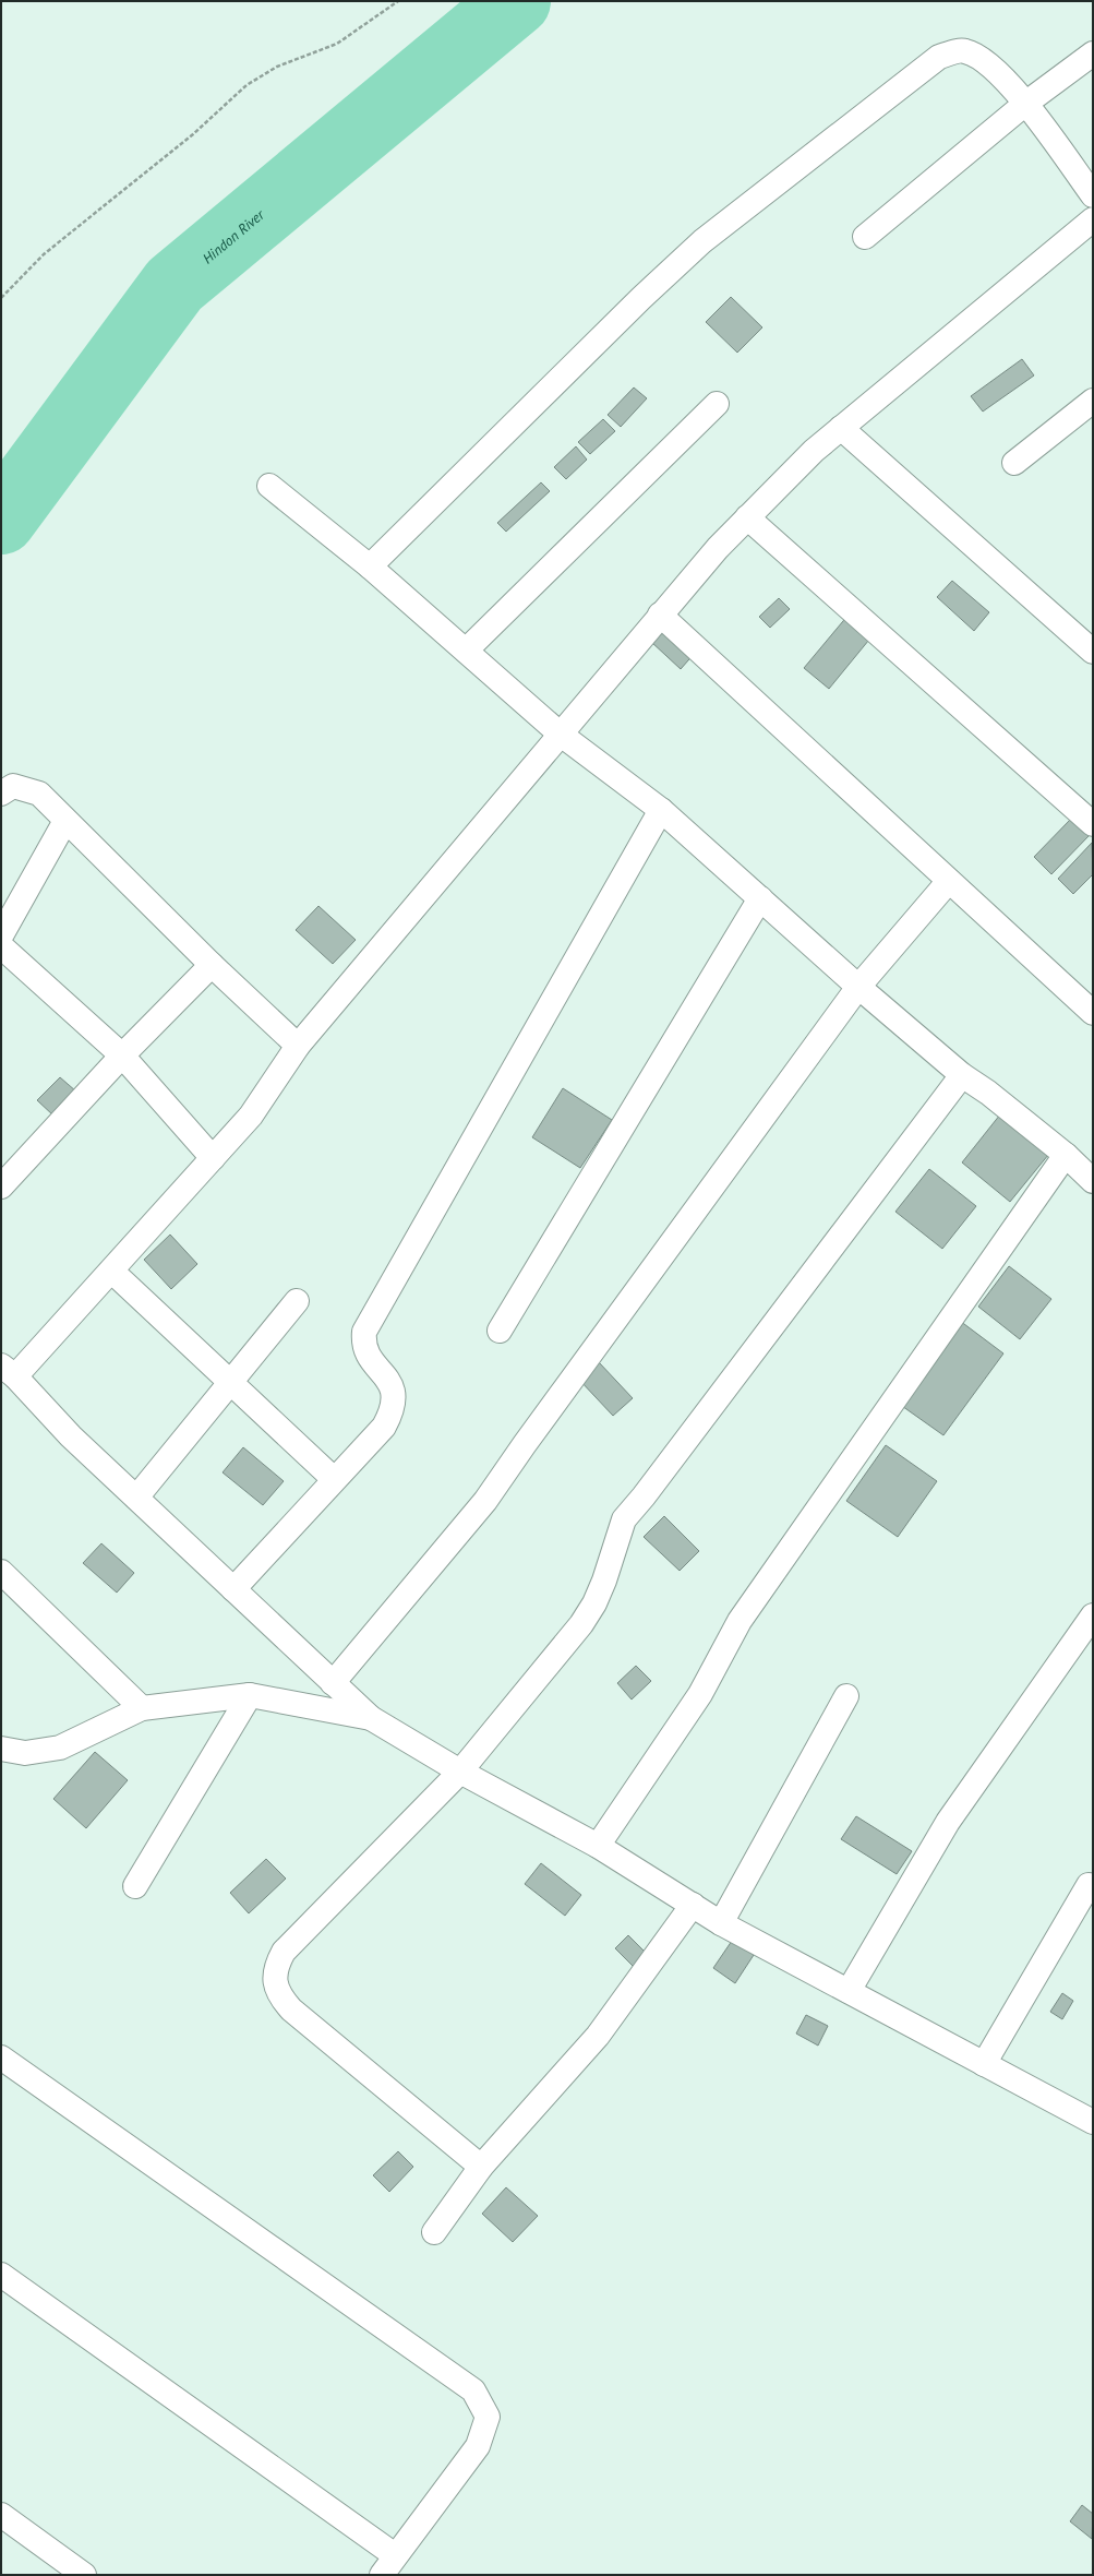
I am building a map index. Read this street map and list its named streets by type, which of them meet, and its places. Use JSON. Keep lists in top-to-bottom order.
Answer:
{
  "water": ["Hindon River"]
}
